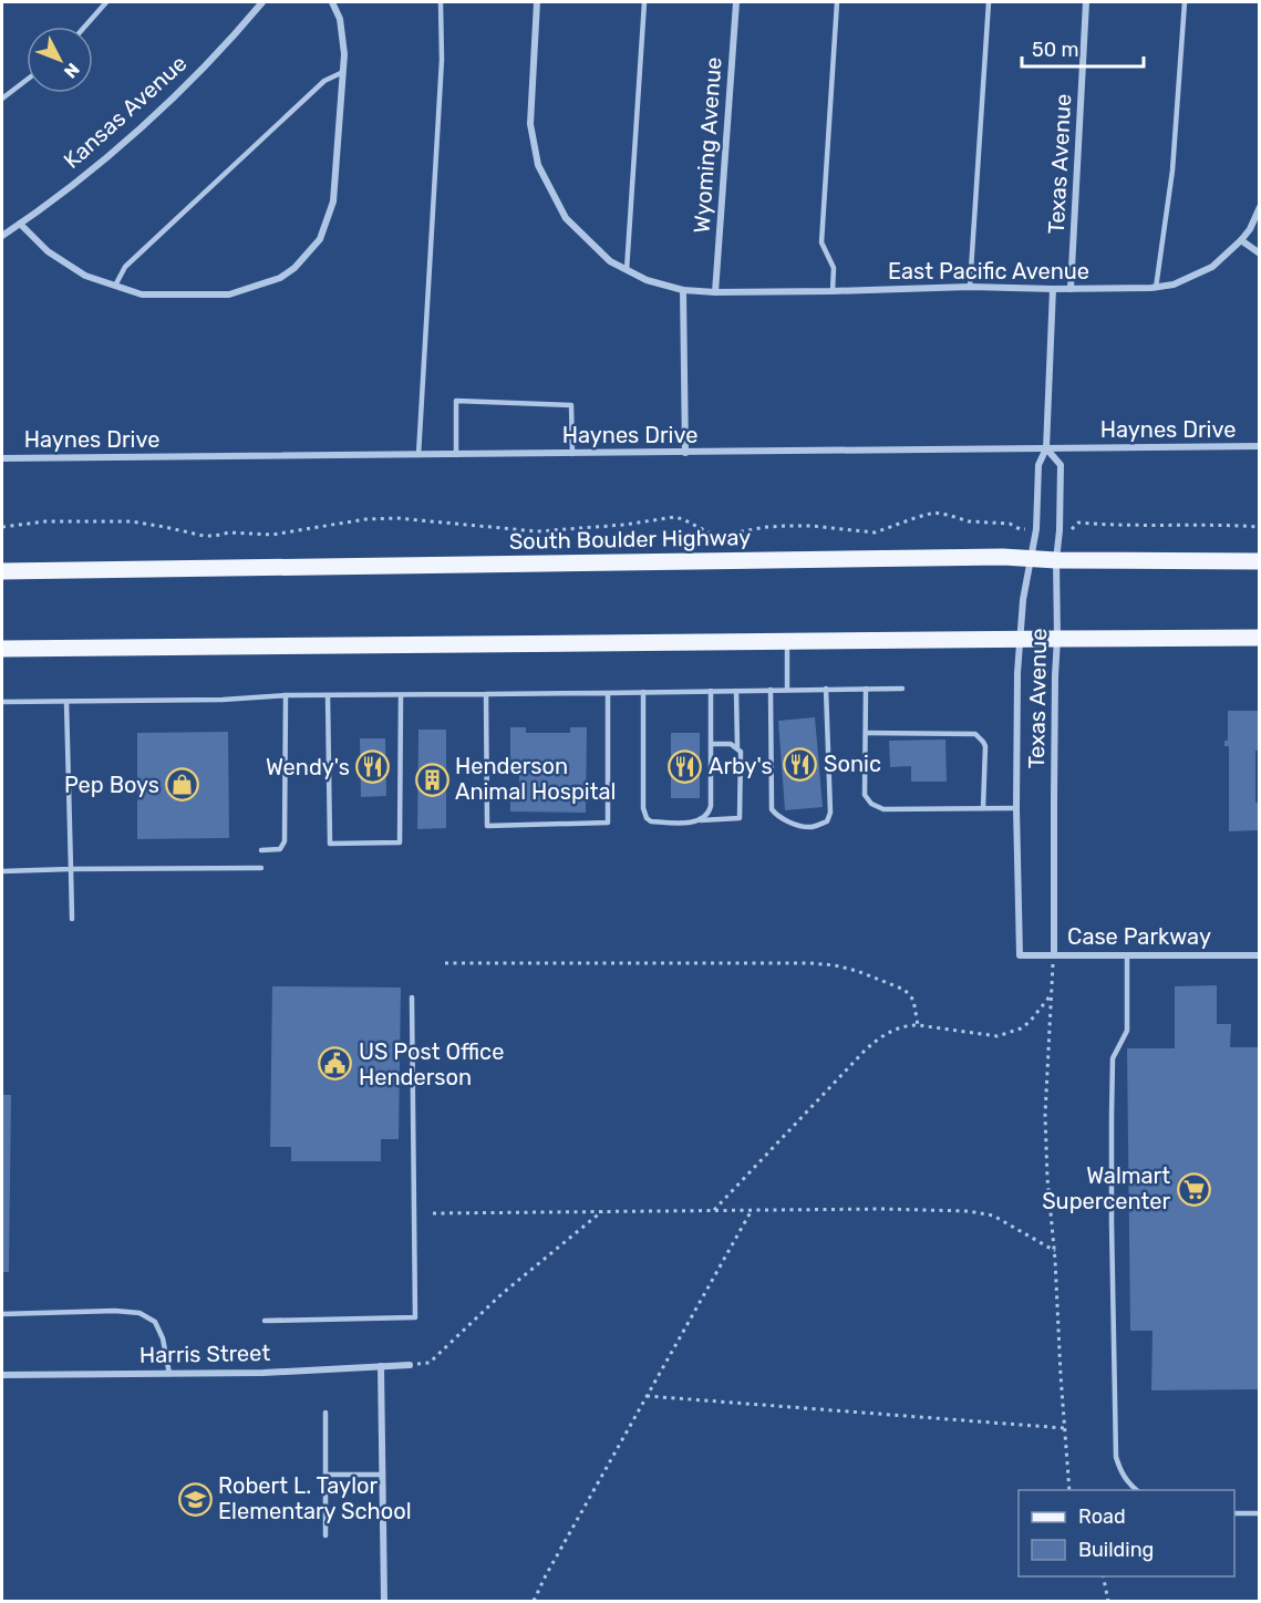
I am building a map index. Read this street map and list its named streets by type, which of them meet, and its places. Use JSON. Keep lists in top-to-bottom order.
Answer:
{
  "streets": {
    "main road": ["South Boulder Highway"],
    "street": [
      "Kansas Avenue",
      "Wyoming Avenue",
      "Texas Avenue",
      "East Pacific Avenue",
      "Haynes Drive",
      "Case Parkway",
      "Harris Street"
    ]
  },
  "crossings": [
    ["Wyoming Avenue", "East Pacific Avenue"],
    ["Texas Avenue", "East Pacific Avenue"],
    ["Texas Avenue", "Haynes Drive"],
    ["Texas Avenue", "South Boulder Highway"],
    ["Texas Avenue", "Case Parkway"]
  ],
  "places": {
    "restaurant": ["Sonic", "Arby's", "Wendy's"],
    "building": ["Henderson Animal Hospital"],
    "shop": ["Pep Boys"],
    "public building": ["US Post Office Henderson"],
    "supermarket": ["Walmart Supercenter"],
    "school or university": ["Robert L. Taylor Elementary School"]
  },
  "legend": ["Road", "Building"],
  "scale_bar": "50 m",
  "north": "bottom right"
}
